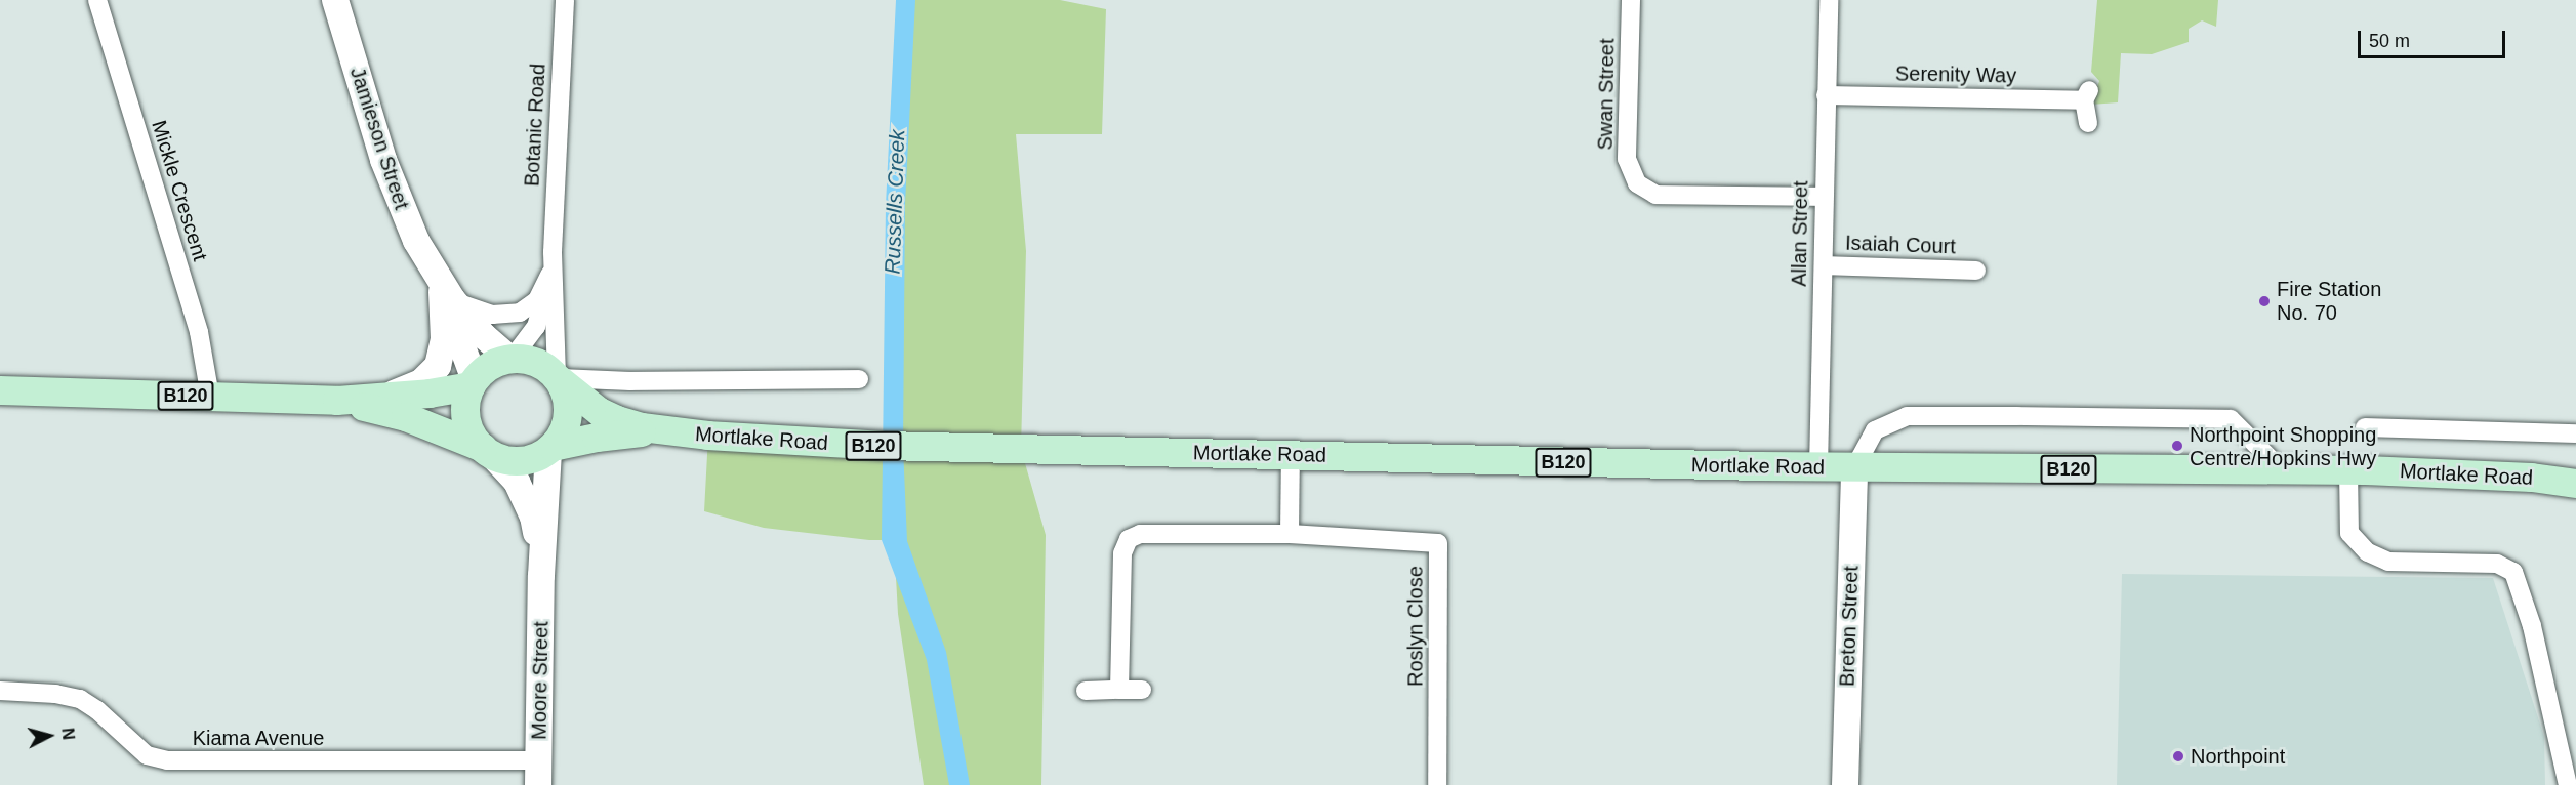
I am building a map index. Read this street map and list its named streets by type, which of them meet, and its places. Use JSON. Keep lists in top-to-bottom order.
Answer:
{
  "streets": {
    "main road": ["B120", "Mortlake Road"],
    "street": [
      "Serenity Way",
      "Swan Street",
      "Botanic Road",
      "Jamieson Street",
      "Mickle Crescent",
      "Allan Street",
      "Isaiah Court",
      "Roslyn Close",
      "Breton Street",
      "Moore Street",
      "Kiama Avenue"
    ]
  },
  "crossings": [
    ["Serenity Way", "Allan Street"],
    ["Swan Street", "Allan Street"],
    ["Botanic Road", "Jamieson Street"],
    ["Botanic Road", "B120"],
    ["Botanic Road", "Mortlake Road"],
    ["Botanic Road", "Moore Street"],
    ["Jamieson Street", "B120"],
    ["Jamieson Street", "Mortlake Road"],
    ["Jamieson Street", "Moore Street"],
    ["Mickle Crescent", "B120"],
    ["Allan Street", "Isaiah Court"],
    ["Allan Street", "Mortlake Road"],
    ["B120", "Mortlake Road"],
    ["B120", "Moore Street"],
    ["Mortlake Road", "Breton Street"],
    ["Mortlake Road", "Moore Street"],
    ["Moore Street", "Kiama Avenue"]
  ],
  "water": ["Russells Creek"],
  "places": ["Fire Station No. 70", "Northpoint Shopping Centre/Hopkins Hwy", "Northpoint"],
  "scale_bar": "50 m",
  "north": "right"
}
